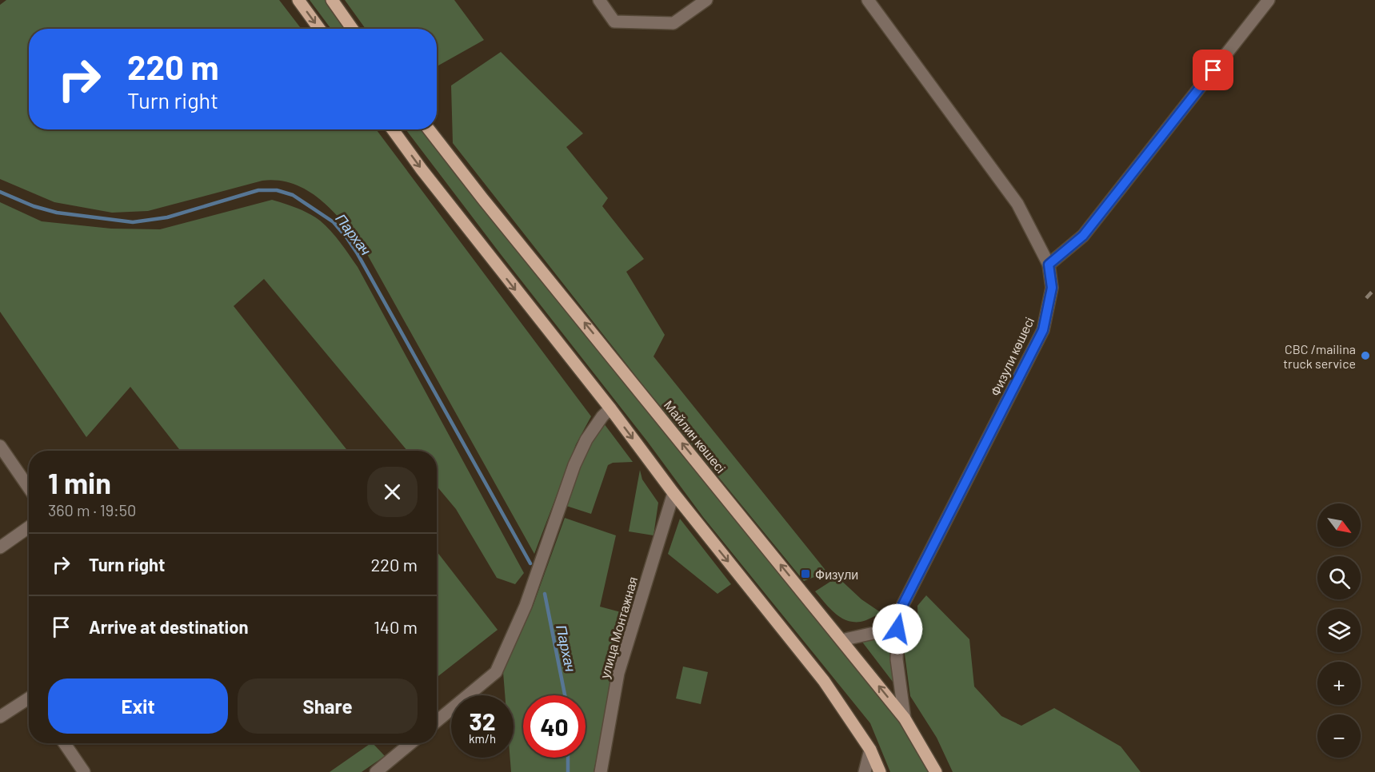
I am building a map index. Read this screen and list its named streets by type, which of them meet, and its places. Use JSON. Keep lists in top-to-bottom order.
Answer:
{
  "streets": {
    "main road": ["Майлин көшесі"],
    "street": ["Физули көшесі", "улица Монтажная"]
  },
  "water": ["Пархач"],
  "places": {
    "other": ["CBC /mailina truck service"],
    "transit": ["Физули"]
  },
  "north": "bottom right",
  "page": {
    "turn": ["220 m", "Turn right"],
    "heading": ["1 min", "360 m · 19:50"],
    "map_buttons": ["+", "−"],
    "list": [
      {
        "name": "Turn right",
        "value": "220 m"
      },
      {
        "name": "Arrive at destination",
        "value": "140 m"
      }
    ],
    "buttons": ["Exit", "Share"],
    "speed": "32 km/h",
    "limit": "40"
  }
}
